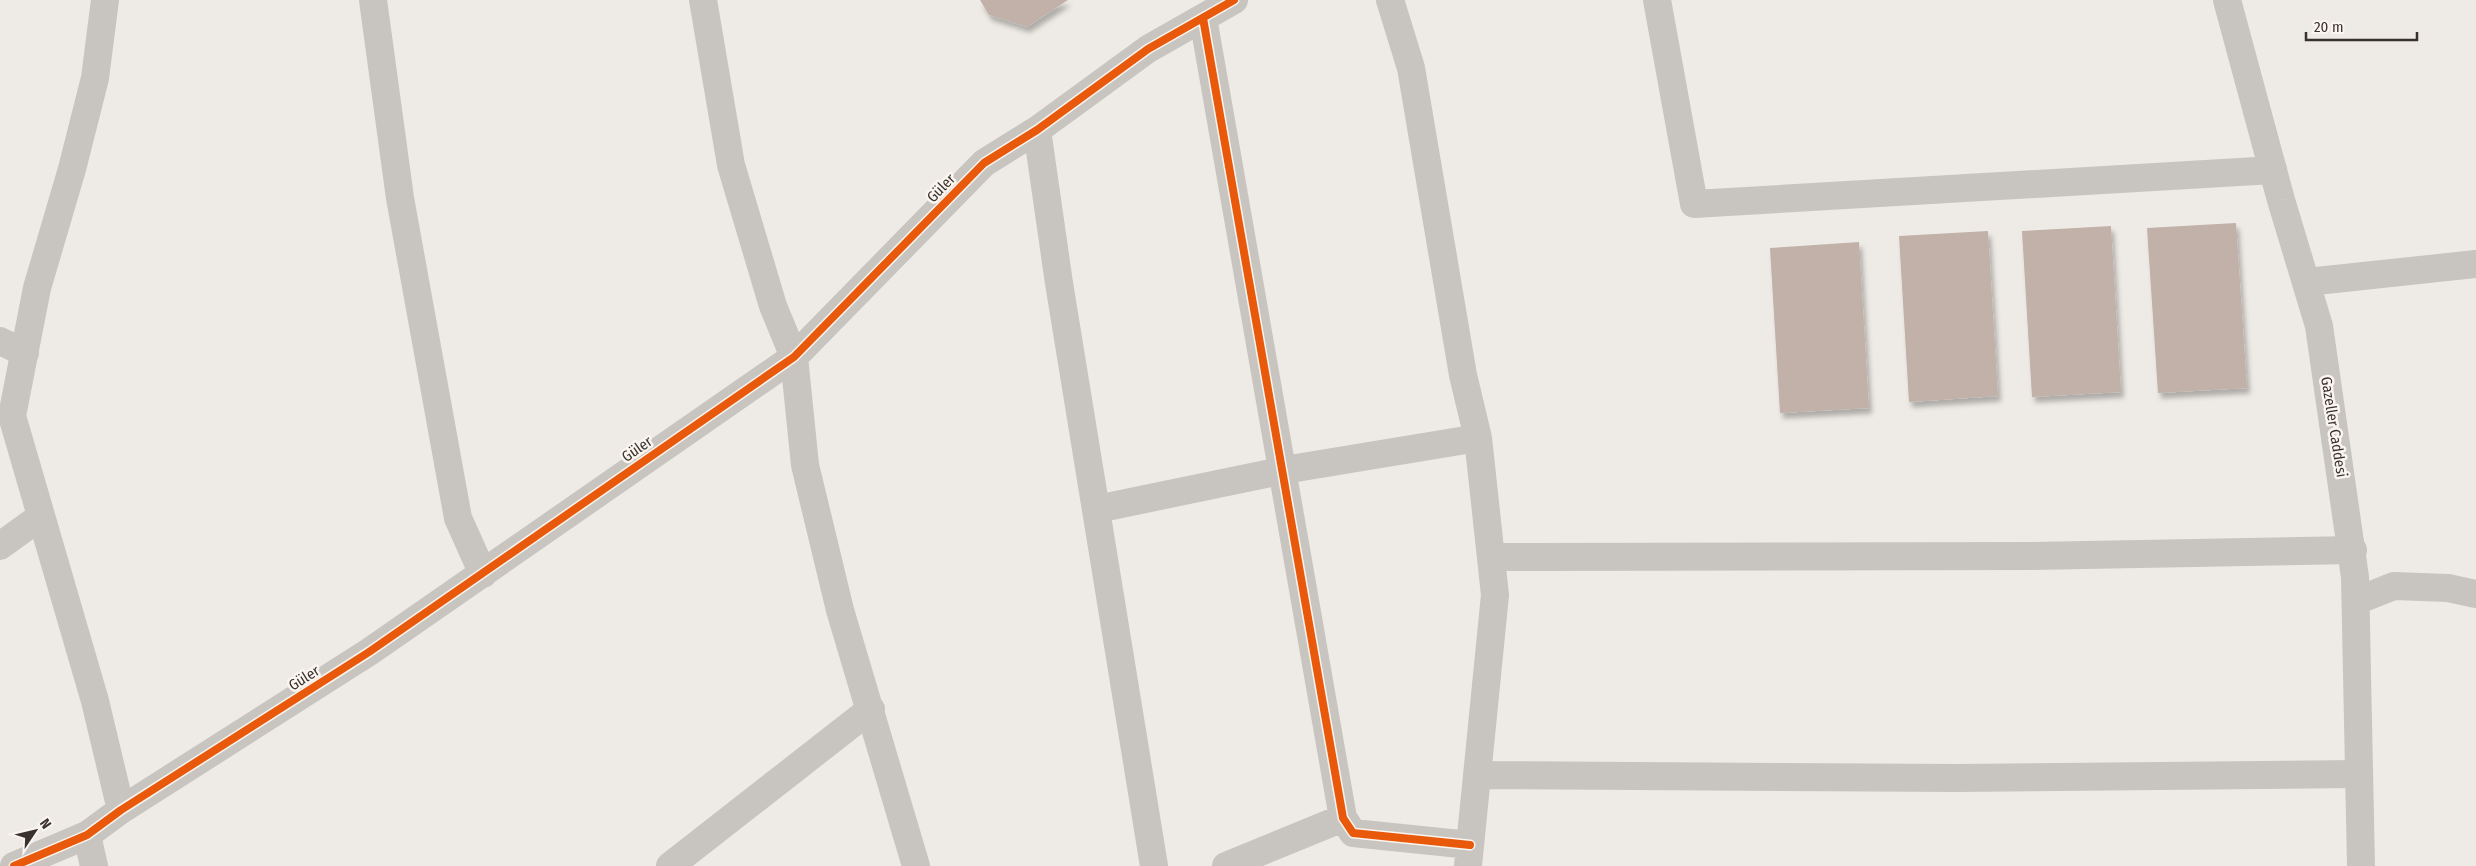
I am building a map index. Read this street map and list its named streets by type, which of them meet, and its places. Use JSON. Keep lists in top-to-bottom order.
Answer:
{
  "streets": {
    "street": ["Güler", "Gazeller Caddesi"]
  },
  "scale_bar": "20 m",
  "north": "top right"
}
